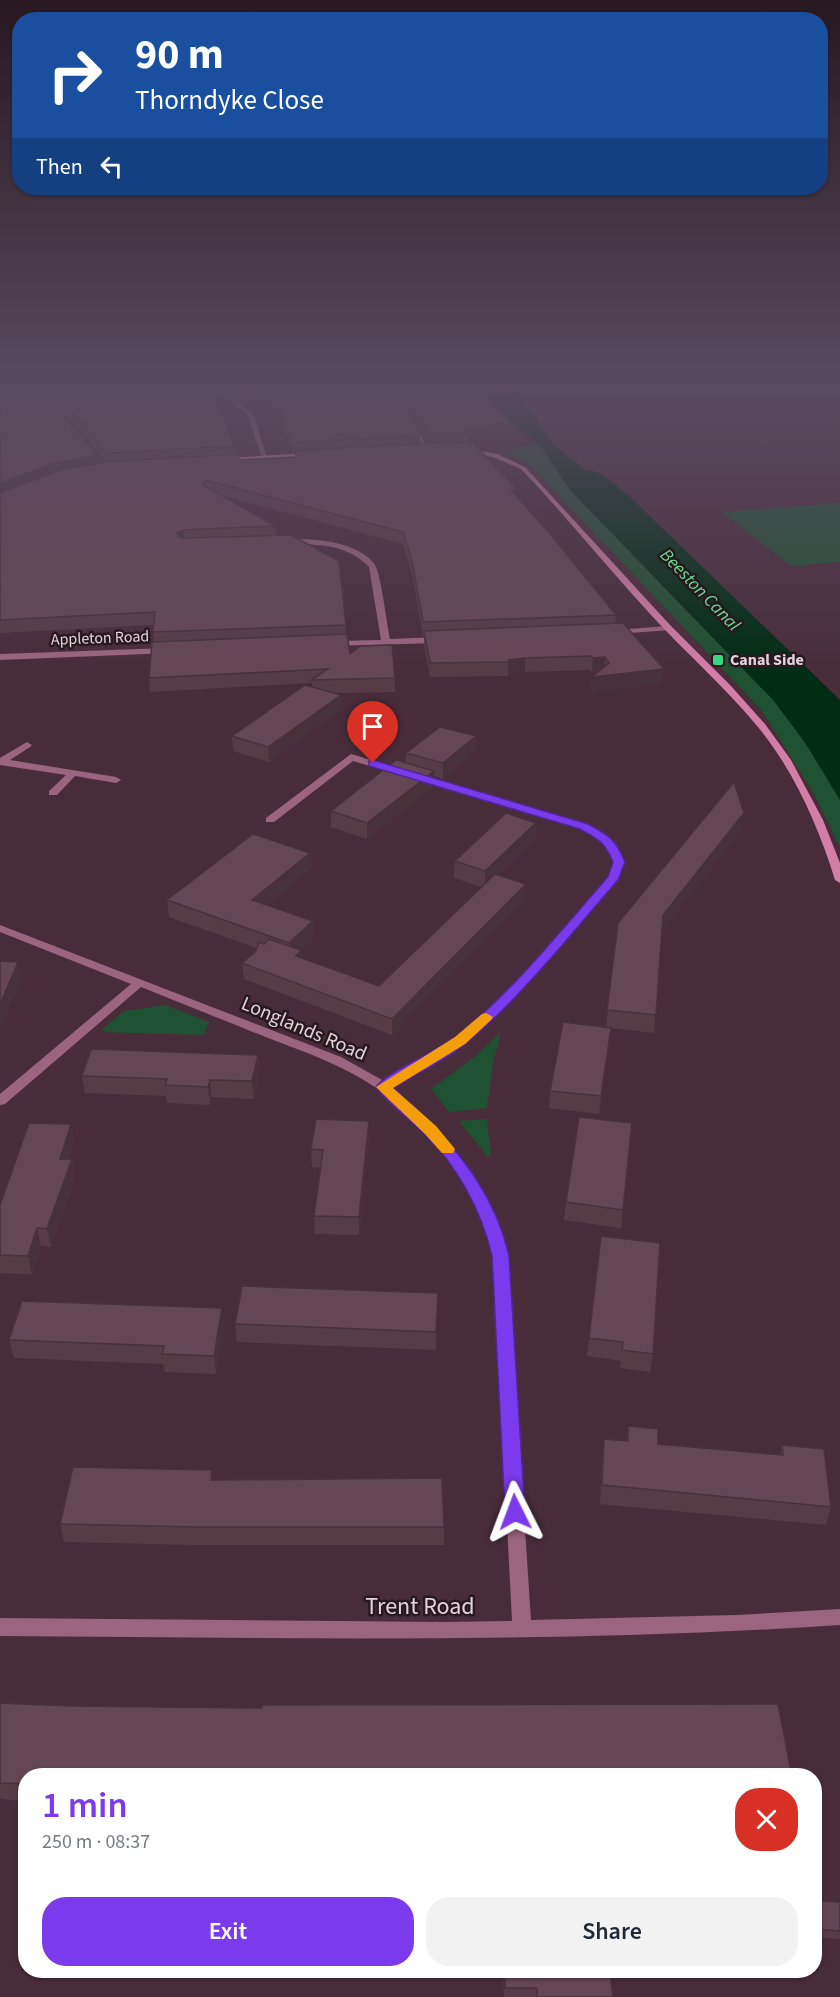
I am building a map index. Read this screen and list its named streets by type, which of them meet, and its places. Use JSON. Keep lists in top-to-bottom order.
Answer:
{
  "streets": {
    "street": ["Appleton Road", "Longlands Road", "Trent Road"]
  },
  "crossings": [
    ["Longlands Road", "Trent Road"]
  ],
  "water": ["Beeston Canal"],
  "places": {
    "transit": ["Canal Side"]
  },
  "page": {
    "turn": ["90 m", "Thorndyke Close"],
    "then": "Then",
    "heading": ["1 min", "250 m · 08:37"],
    "buttons": ["Exit", "Share"]
  }
}
